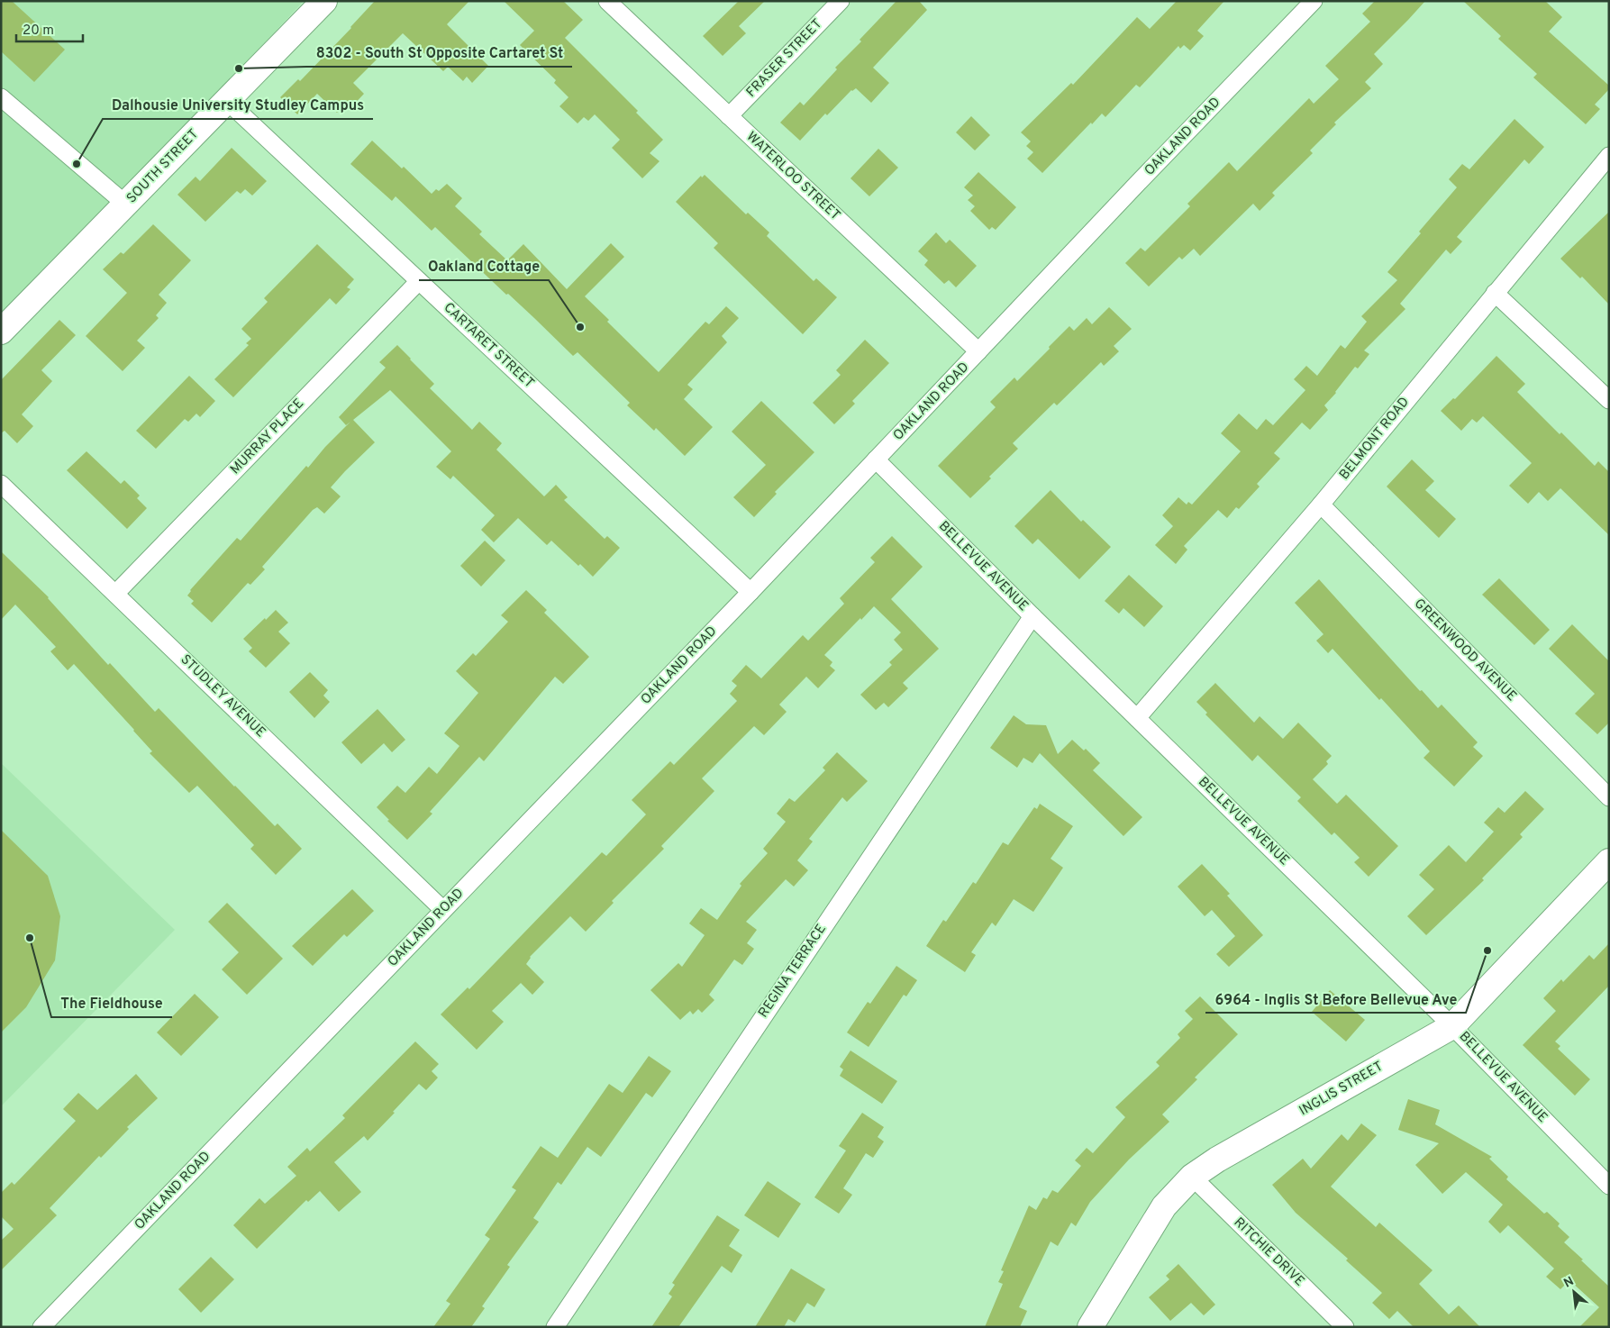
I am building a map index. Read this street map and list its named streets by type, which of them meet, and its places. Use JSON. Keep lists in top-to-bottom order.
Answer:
{
  "streets": {
    "street": [
      "FRASER STREET",
      "OAKLAND ROAD",
      "SOUTH STREET",
      "WATERLOO STREET",
      "CARTARET STREET",
      "MURRAY PLACE",
      "BELMONT ROAD",
      "BELLEVUE AVENUE",
      "GREENWOOD AVENUE",
      "STUDLEY AVENUE",
      "REGINA TERRACE",
      "INGLIS STREET",
      "RITCHIE DRIVE"
    ]
  },
  "crossings": [
    ["FRASER STREET", "WATERLOO STREET"],
    ["OAKLAND ROAD", "WATERLOO STREET"],
    ["OAKLAND ROAD", "CARTARET STREET"],
    ["OAKLAND ROAD", "BELLEVUE AVENUE"],
    ["OAKLAND ROAD", "STUDLEY AVENUE"],
    ["SOUTH STREET", "CARTARET STREET"],
    ["CARTARET STREET", "MURRAY PLACE"],
    ["MURRAY PLACE", "STUDLEY AVENUE"],
    ["BELMONT ROAD", "BELLEVUE AVENUE"],
    ["BELMONT ROAD", "GREENWOOD AVENUE"],
    ["BELLEVUE AVENUE", "REGINA TERRACE"],
    ["BELLEVUE AVENUE", "INGLIS STREET"],
    ["INGLIS STREET", "RITCHIE DRIVE"]
  ],
  "places": [
    "8302 - South St Opposite Cartaret St",
    "Dalhousie University Studley Campus",
    "Oakland Cottage",
    "The Fieldhouse",
    "6964 - Inglis St Before Bellevue Ave"
  ],
  "scale_bar": "20 m",
  "north": "top left"
}
